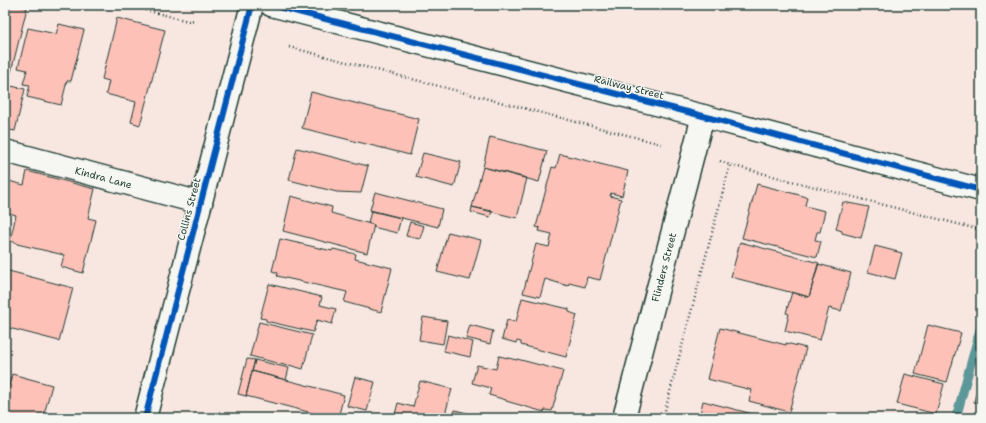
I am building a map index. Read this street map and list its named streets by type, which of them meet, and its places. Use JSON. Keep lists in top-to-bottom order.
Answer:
{
  "streets": {
    "street": [
      "Railway Street",
      "Kindra Lane",
      "Collins Street",
      "Flinders Street"
    ]
  },
  "crossings": [
    ["Railway Street", "Flinders Street"],
    ["Kindra Lane", "Collins Street"]
  ]
}
